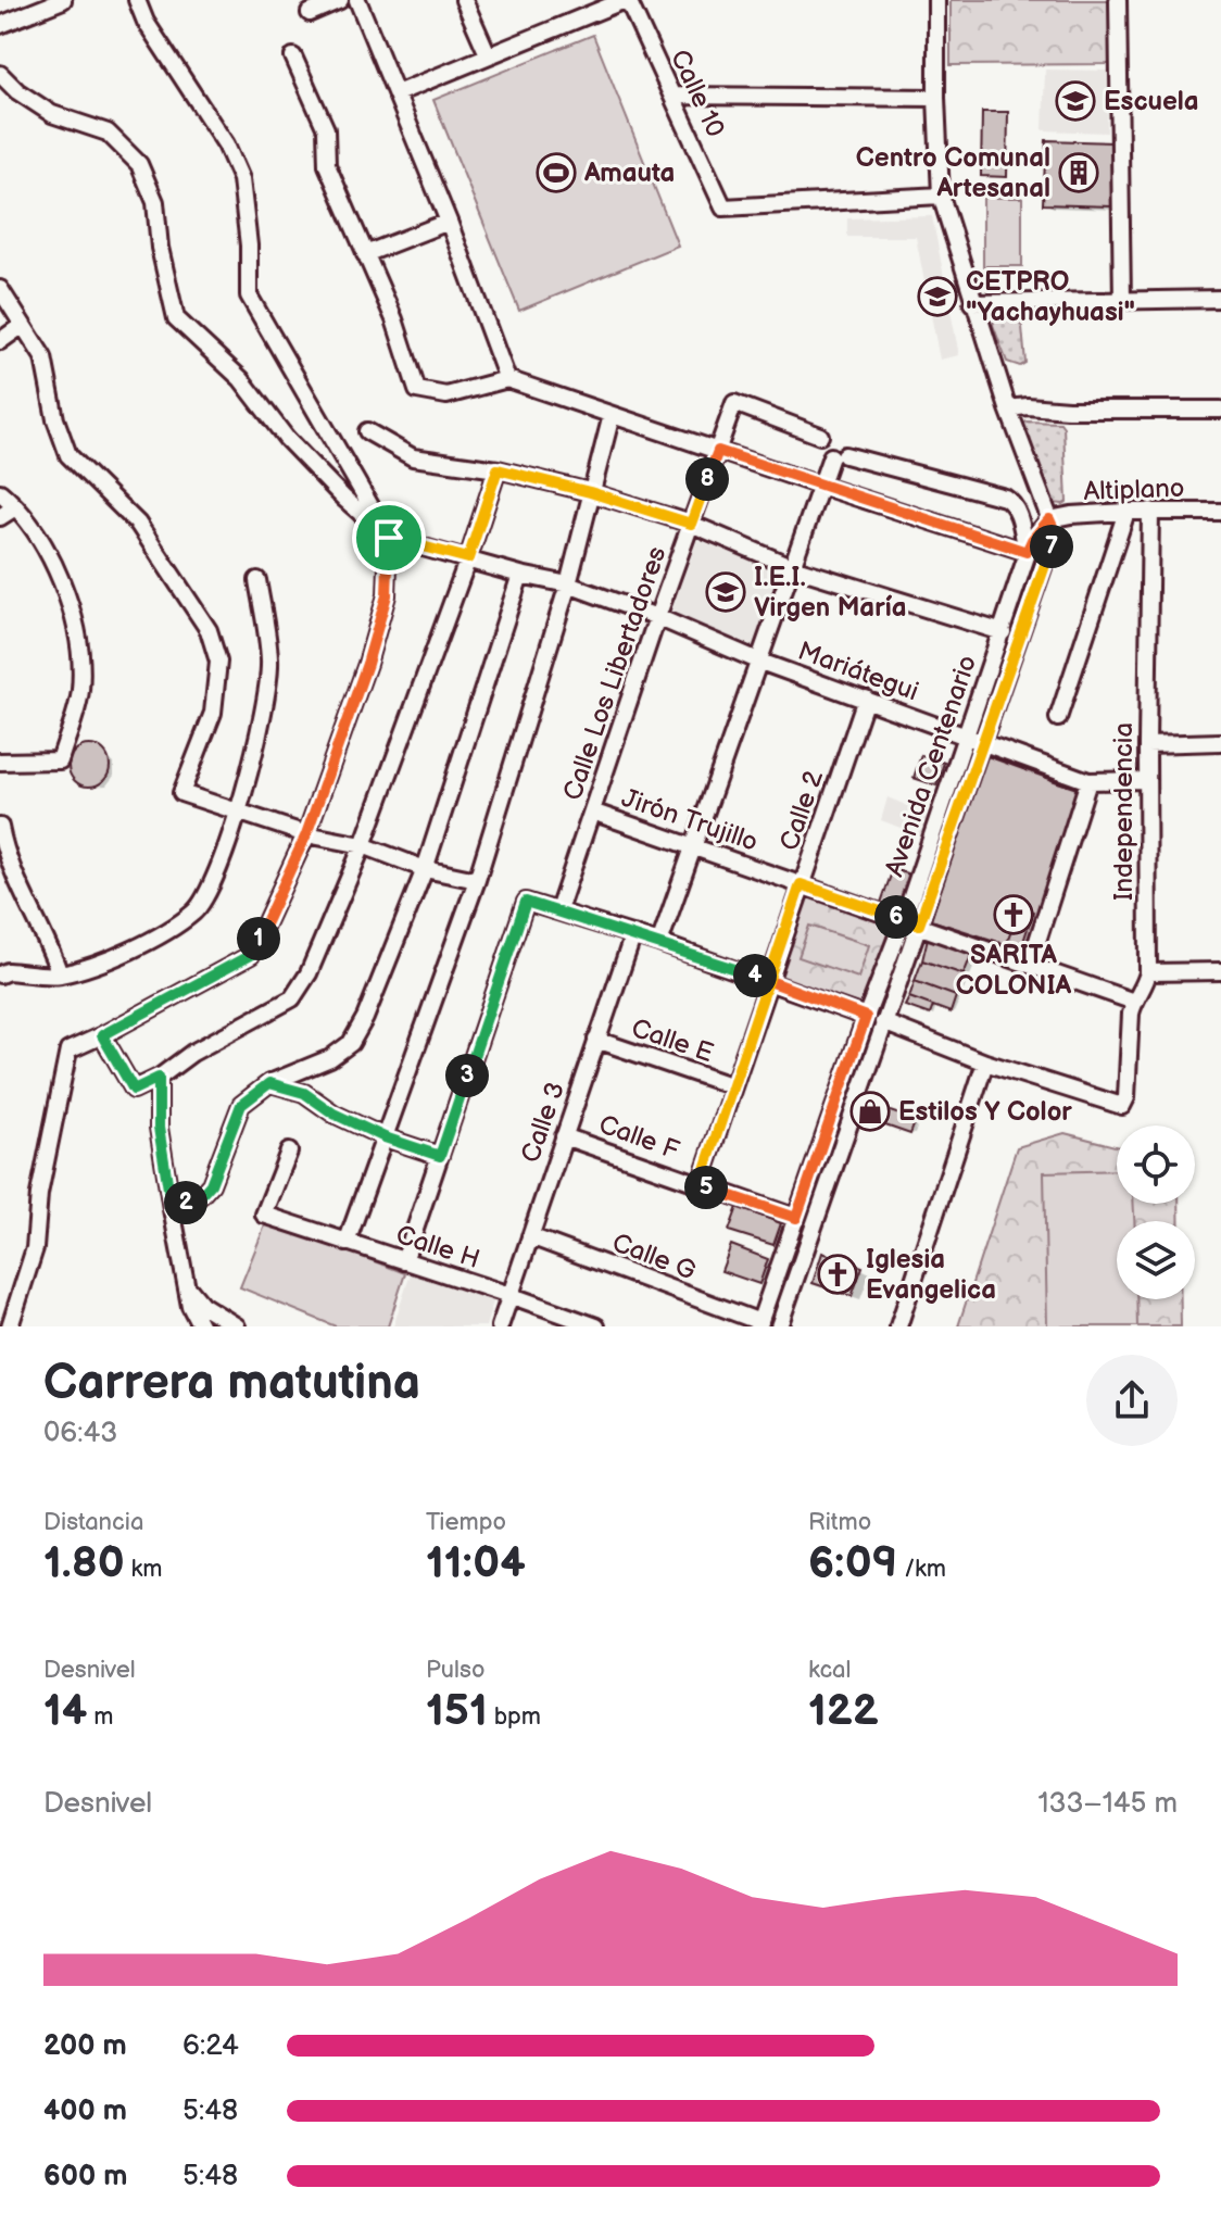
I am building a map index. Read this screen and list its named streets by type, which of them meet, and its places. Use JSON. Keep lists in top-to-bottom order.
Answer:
{
  "streets": {
    "street": [
      "Calle 10",
      "Altiplano",
      "Mariátegui",
      "Calle Los Libertadores",
      "Avenida Centenario",
      "Calle 2",
      "Independencia",
      "Jirón Trujillo",
      "Calle E",
      "Calle 3",
      "Calle F",
      "Calle H",
      "Calle G"
    ]
  },
  "crossings": [
    ["Calle 10", "Avenida Centenario"],
    ["Altiplano", "Avenida Centenario"],
    ["Altiplano", "Independencia"],
    ["Mariátegui", "Calle Los Libertadores"],
    ["Mariátegui", "Avenida Centenario"],
    ["Mariátegui", "Calle 2"],
    ["Mariátegui", "Independencia"],
    ["Calle Los Libertadores", "Jirón Trujillo"],
    ["Avenida Centenario", "Jirón Trujillo"],
    ["Avenida Centenario", "Calle F"],
    ["Avenida Centenario", "Calle G"],
    ["Calle 2", "Jirón Trujillo"],
    ["Calle 2", "Calle E"],
    ["Calle 2", "Calle F"],
    ["Independencia", "Jirón Trujillo"],
    ["Calle E", "Calle 3"],
    ["Calle 3", "Calle F"],
    ["Calle 3", "Calle H"],
    ["Calle 3", "Calle G"]
  ],
  "places": {
    "school or university": ["Escuela", "CETPRO \"Yachayhuasi\"", "I.E.I. Virgen María"],
    "sports": ["Amauta"],
    "building": ["Centro Comunal Artesanal"],
    "church": ["SARITA COLONIA", "Iglesia Evangelica"],
    "shop": ["Estilos Y Color"]
  },
  "page": {
    "pins": [
      "8",
      "7",
      "6",
      "1",
      "4",
      "3",
      "5",
      "2"
    ],
    "heading": ["Carrera matutina", "06:43"],
    "stats": [
      ["Distancia", "1.80 km"],
      ["Tiempo", "11:04"],
      ["Ritmo", "6:09 /km"],
      ["Desnivel", "14 m"],
      ["Pulso", "151 bpm"],
      ["kcal", "122"]
    ],
    "chart": ["Desnivel", "133–145 m"],
    "list": [
      {
        "name": "200 m",
        "note": "6:24"
      },
      {
        "name": "400 m",
        "note": "5:48"
      },
      {
        "name": "600 m",
        "note": "5:48"
      }
    ]
  }
}
